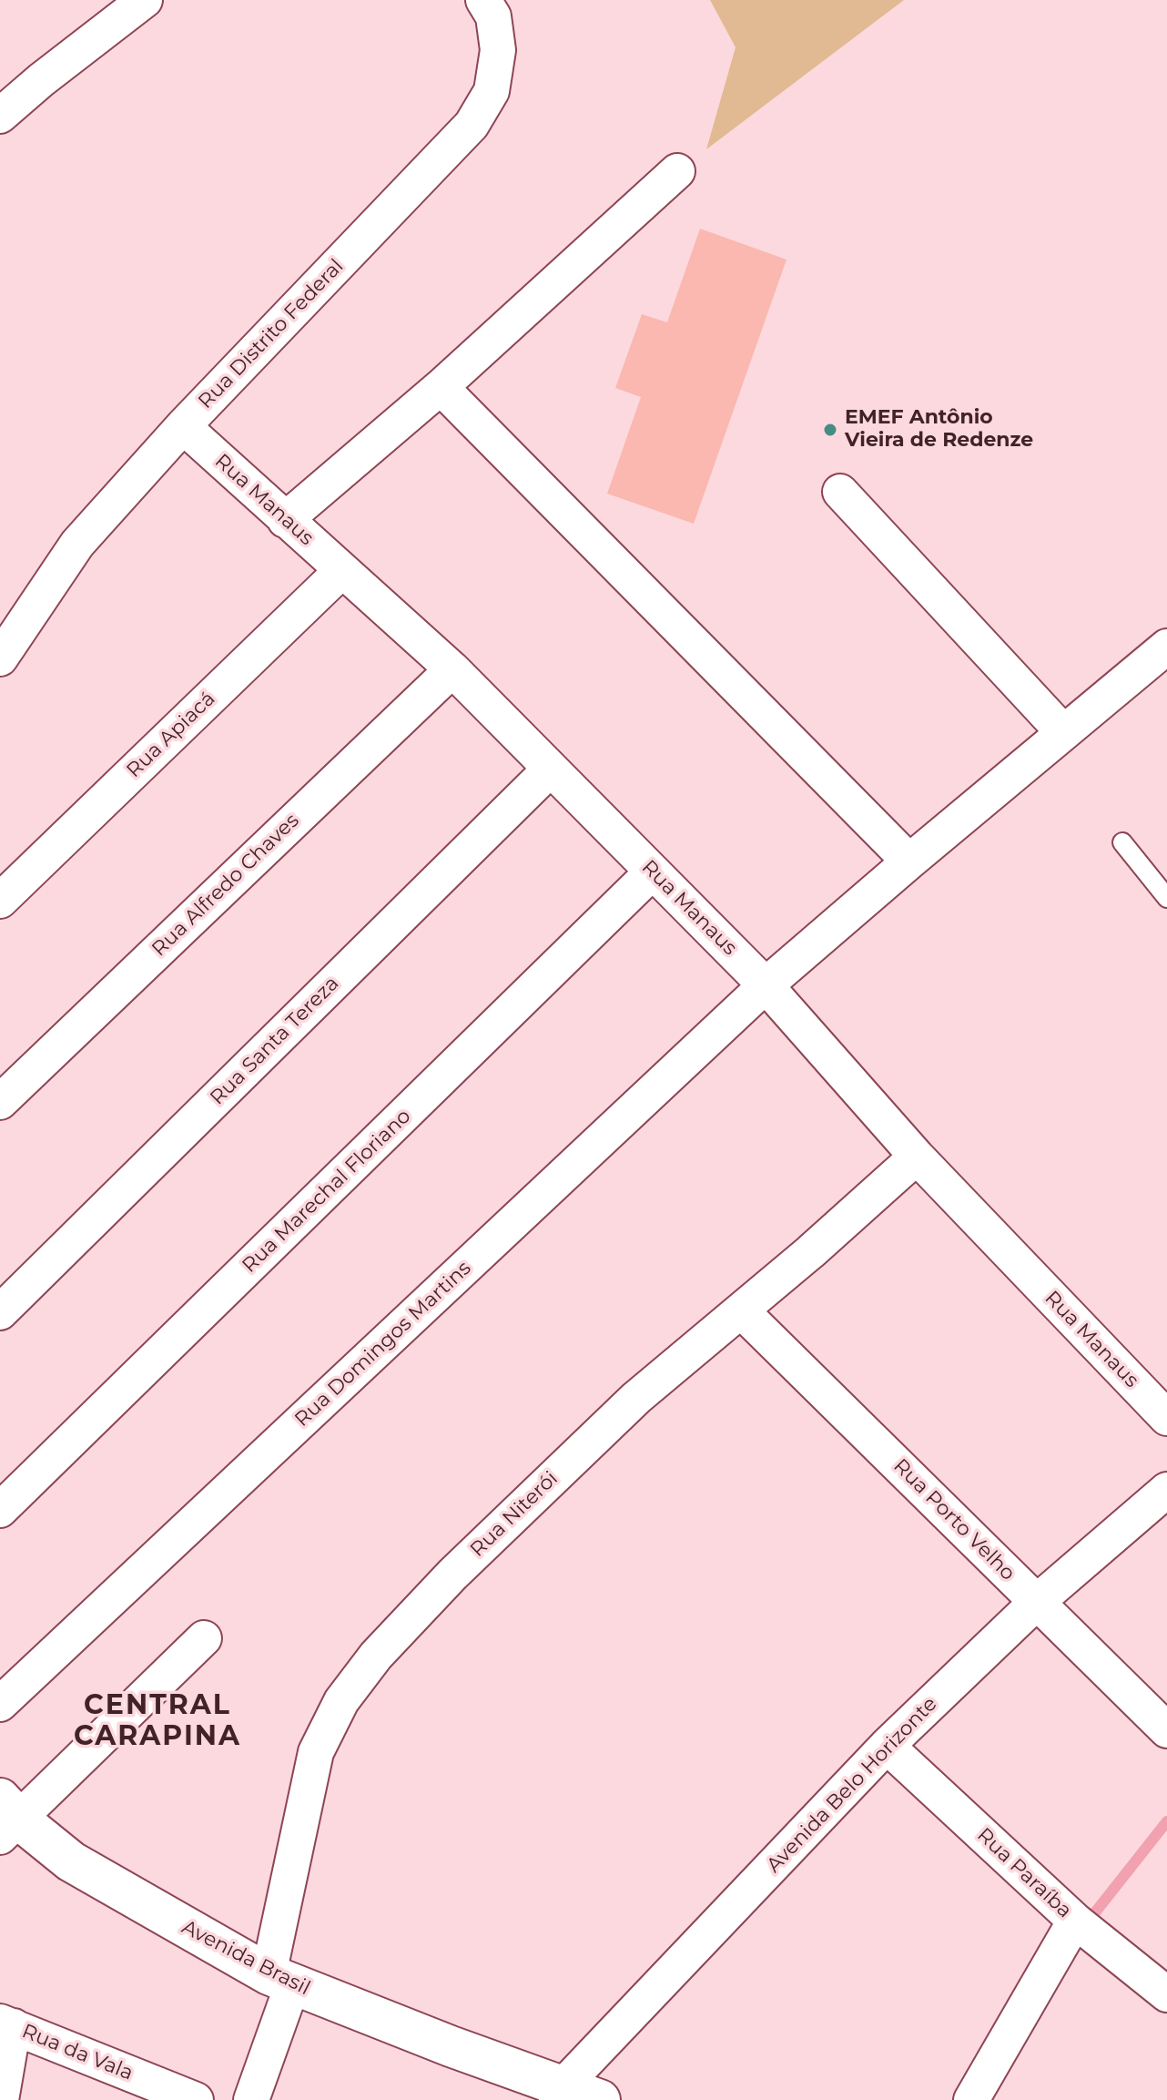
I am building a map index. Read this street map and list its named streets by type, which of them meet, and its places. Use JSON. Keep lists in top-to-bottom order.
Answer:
{
  "streets": {
    "street": [
      "Rua Distrito Federal",
      "Rua Manaus",
      "Rua Apiacá",
      "Rua Alfredo Chaves",
      "Rua Santa Tereza",
      "Rua Marechal Floriano",
      "Rua Domingos Martins",
      "Rua Niterói",
      "Rua Porto Velho",
      "Avenida Belo Horizonte",
      "Rua Paraíba",
      "Avenida Brasil",
      "Rua da Vala"
    ]
  },
  "crossings": [
    ["Rua Distrito Federal", "Rua Manaus"],
    ["Rua Manaus", "Rua Apiacá"],
    ["Rua Manaus", "Rua Alfredo Chaves"],
    ["Rua Manaus", "Rua Santa Tereza"],
    ["Rua Manaus", "Rua Marechal Floriano"],
    ["Rua Manaus", "Rua Domingos Martins"],
    ["Rua Manaus", "Rua Niterói"],
    ["Rua Niterói", "Rua Porto Velho"],
    ["Rua Niterói", "Avenida Brasil"],
    ["Rua Porto Velho", "Avenida Belo Horizonte"],
    ["Avenida Belo Horizonte", "Rua Paraíba"],
    ["Avenida Belo Horizonte", "Avenida Brasil"]
  ],
  "districts": ["CENTRAL CARAPINA"],
  "places": ["EMEF Antônio Vieira de Redenze"]
}
